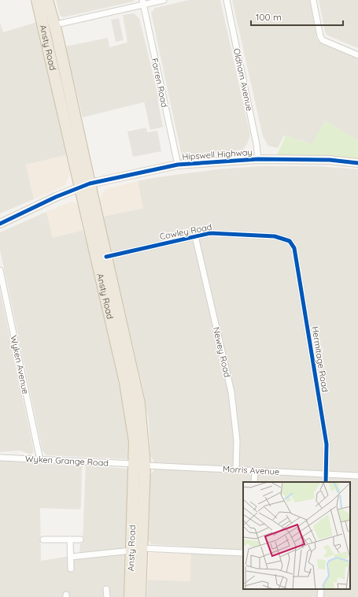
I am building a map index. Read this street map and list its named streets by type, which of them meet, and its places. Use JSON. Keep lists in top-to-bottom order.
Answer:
{
  "streets": {
    "highway": ["Ansty Road"],
    "street": [
      "Oldham Avenue",
      "Farren Road",
      "Hipswell Highway",
      "Cowley Road",
      "Newey Road",
      "Hermitage Road",
      "Wyken Avenue",
      "Wyken Grange Road",
      "Morris Avenue"
    ]
  },
  "crossings": [
    ["Ansty Road", "Hipswell Highway"],
    ["Ansty Road", "Cowley Road"],
    ["Ansty Road", "Wyken Grange Road"],
    ["Ansty Road", "Morris Avenue"],
    ["Oldham Avenue", "Hipswell Highway"],
    ["Farren Road", "Hipswell Highway"],
    ["Cowley Road", "Newey Road"],
    ["Cowley Road", "Hermitage Road"],
    ["Newey Road", "Morris Avenue"],
    ["Hermitage Road", "Morris Avenue"],
    ["Wyken Avenue", "Wyken Grange Road"],
    ["Wyken Grange Road", "Morris Avenue"]
  ],
  "scale_bar": "100 m"
}
